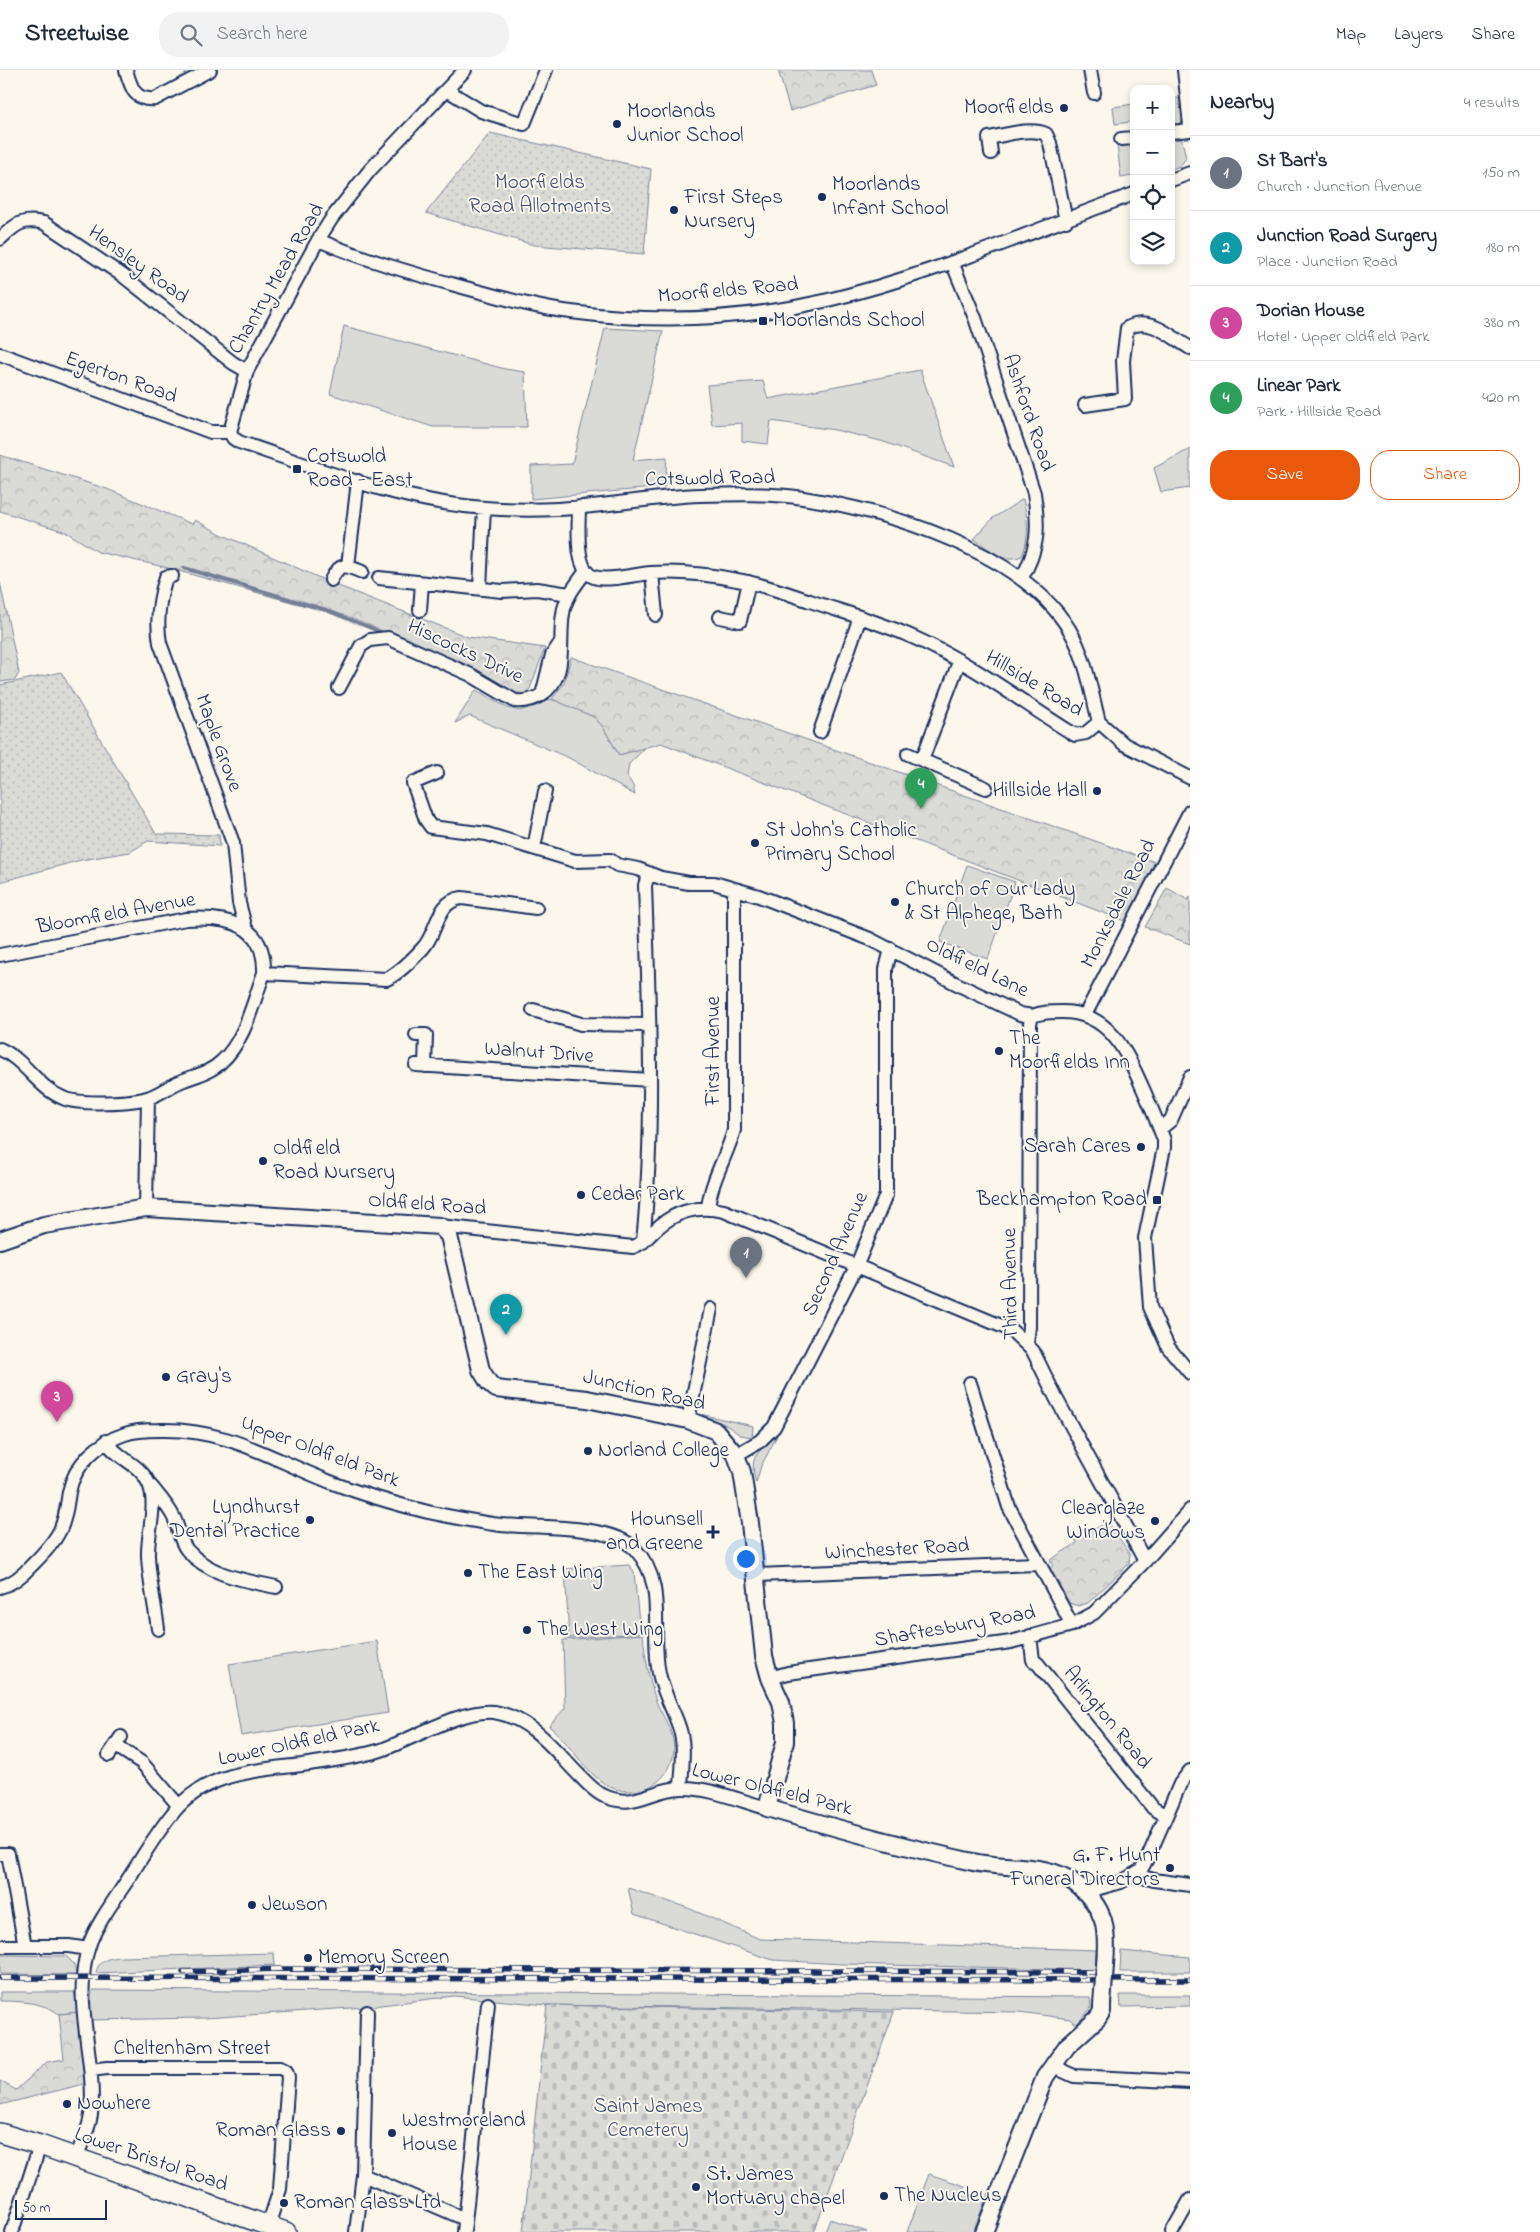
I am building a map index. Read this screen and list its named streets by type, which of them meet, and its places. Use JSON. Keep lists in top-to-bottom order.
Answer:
{
  "streets": {
    "highway": ["Lower Bristol Road"],
    "main road": ["Oldfield Road", "Junction Road", "Lower Oldfield Park"],
    "street": [
      "Hensley Road",
      "Chantry Mead Road",
      "Moorfields Road",
      "Egerton Road",
      "Ashford Road",
      "Cotswold Road",
      "Hiscocks Drive",
      "Hillside Road",
      "Maple Grove",
      "Monksdale Road",
      "Bloomfield Avenue",
      "Oldfield Lane",
      "First Avenue",
      "Walnut Drive",
      "Second Avenue",
      "Third Avenue",
      "Upper Oldfield Park",
      "Winchester Road",
      "Shaftesbury Road",
      "Arlington Road",
      "Cheltenham Street"
    ]
  },
  "crossings": [
    ["Hensley Road", "Chantry Mead Road"],
    ["Chantry Mead Road", "Moorfields Road"],
    ["Chantry Mead Road", "Egerton Road"],
    ["Chantry Mead Road", "Cotswold Road"],
    ["Moorfields Road", "Ashford Road"],
    ["Egerton Road", "Cotswold Road"],
    ["Ashford Road", "Cotswold Road"],
    ["Cotswold Road", "Hillside Road"],
    ["Hiscocks Drive", "Hillside Road"],
    ["Maple Grove", "Bloomfield Avenue"],
    ["Oldfield Lane", "First Avenue"],
    ["Oldfield Lane", "Second Avenue"],
    ["Oldfield Lane", "Third Avenue"],
    ["Oldfield Road", "Junction Road"],
    ["Second Avenue", "Junction Road"],
    ["Third Avenue", "Shaftesbury Road"],
    ["Junction Road", "Winchester Road"],
    ["Junction Road", "Shaftesbury Road"],
    ["Junction Road", "Lower Oldfield Park"],
    ["Upper Oldfield Park", "Lower Oldfield Park"],
    ["Shaftesbury Road", "Arlington Road"],
    ["Cheltenham Street", "Lower Bristol Road"]
  ],
  "parks": ["Moorfields Road Allotments", "Saint James Cemetery"],
  "places": {
    "other": [
      "Moorfields",
      "Moorlands Junior School",
      "Moorlands Infant School",
      "First Steps Nursery",
      "Hillside Hall",
      "St John's Catholic Primary School",
      "Church of Our Lady & St Alphege, Bath",
      "The Moorfields Inn",
      "Sarah Cares",
      "Oldfield Road Nursery",
      "Cedar Park",
      "Gray's",
      "Norland College",
      "Lyndhurst Dental Practice",
      "Clearglaze Windows",
      "The East Wing",
      "The West Wing",
      "G. F. Hunt Funeral Directors",
      "Jewson",
      "Memory Screen",
      "Nowhere",
      "Roman Glass",
      "Westmoreland House",
      "St. James Mortuary chapel",
      "The Nucleus",
      "Roman Glass Ltd"
    ],
    "transit": ["Moorlands School", "Cotswold Road - East", "Beckhampton Road"],
    "health": ["Hounsell and Greene"]
  },
  "scale_bar": "50 m",
  "page": {
    "header": "Streetwise",
    "search": "Search here",
    "nav": ["Map", "Layers", "Share"],
    "heading": ["Nearby", "4 results"],
    "map_buttons": ["+", "−"],
    "list": [
      {
        "mark": "1",
        "name": "St Bart's",
        "note": "Church · Junction Avenue",
        "value": "150 m"
      },
      {
        "mark": "2",
        "name": "Junction Road Surgery",
        "note": "Place · Junction Road",
        "value": "180 m"
      },
      {
        "mark": "3",
        "name": "Dorian House",
        "note": "Hotel · Upper Oldfield Park",
        "value": "380 m"
      },
      {
        "mark": "4",
        "name": "Linear Park",
        "note": "Park · Hillside Road",
        "value": "420 m"
      }
    ],
    "buttons": ["Save", "Share"],
    "pins": [
      "4",
      "1",
      "2",
      "3"
    ],
    "scale": "50 m"
  }
}
